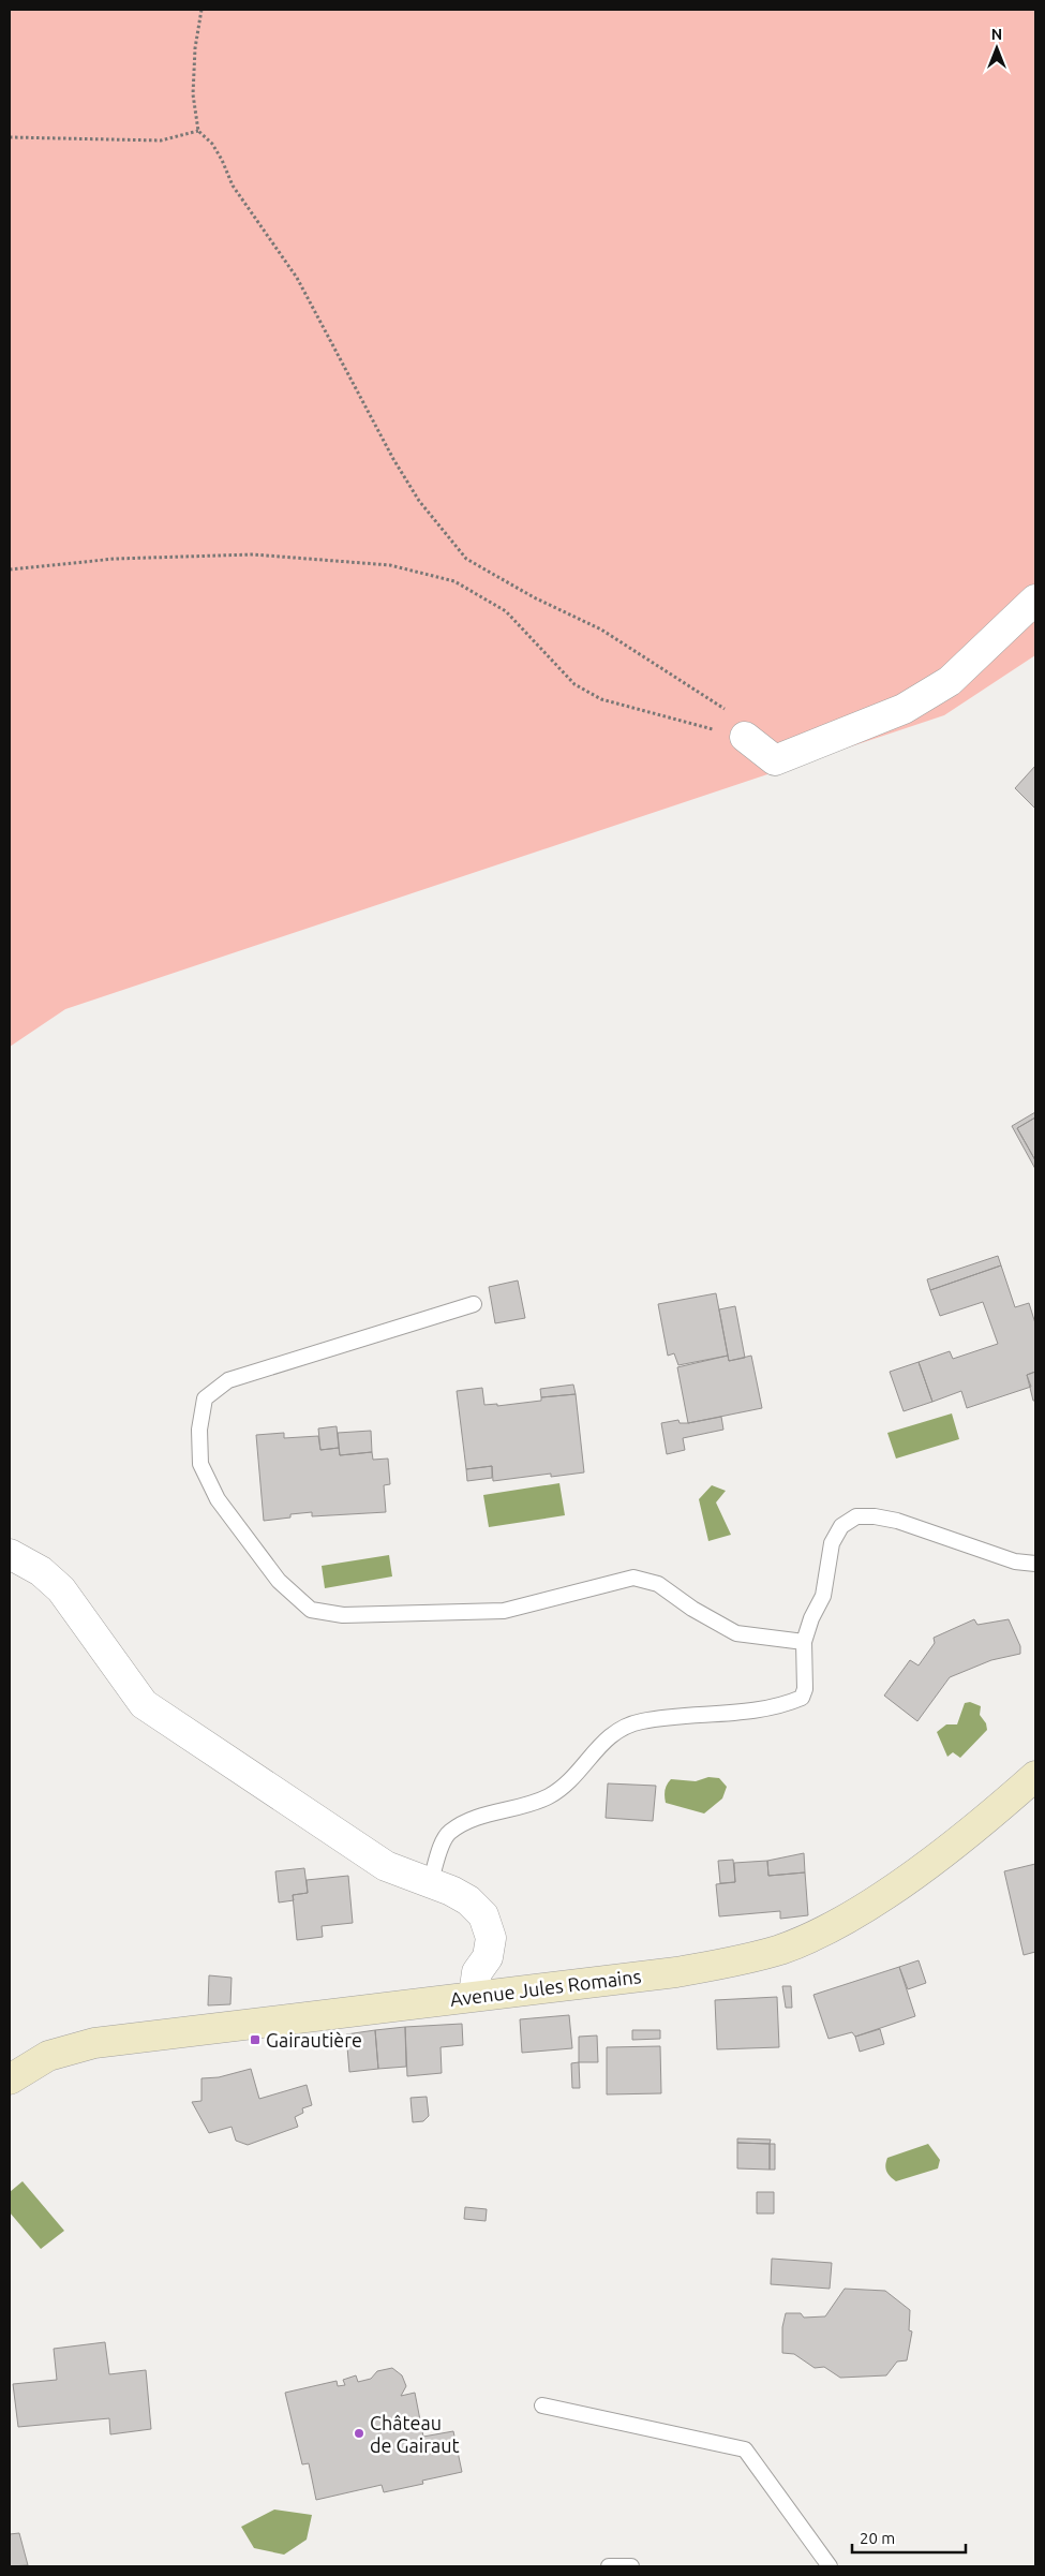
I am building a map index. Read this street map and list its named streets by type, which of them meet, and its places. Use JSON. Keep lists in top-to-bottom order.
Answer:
{
  "streets": {
    "street": ["Avenue Jules Romains"]
  },
  "places": {
    "transit": ["Gairautière"],
    "other": ["Château de Gairaut"]
  },
  "scale_bar": "20 m",
  "north": "top"
}
